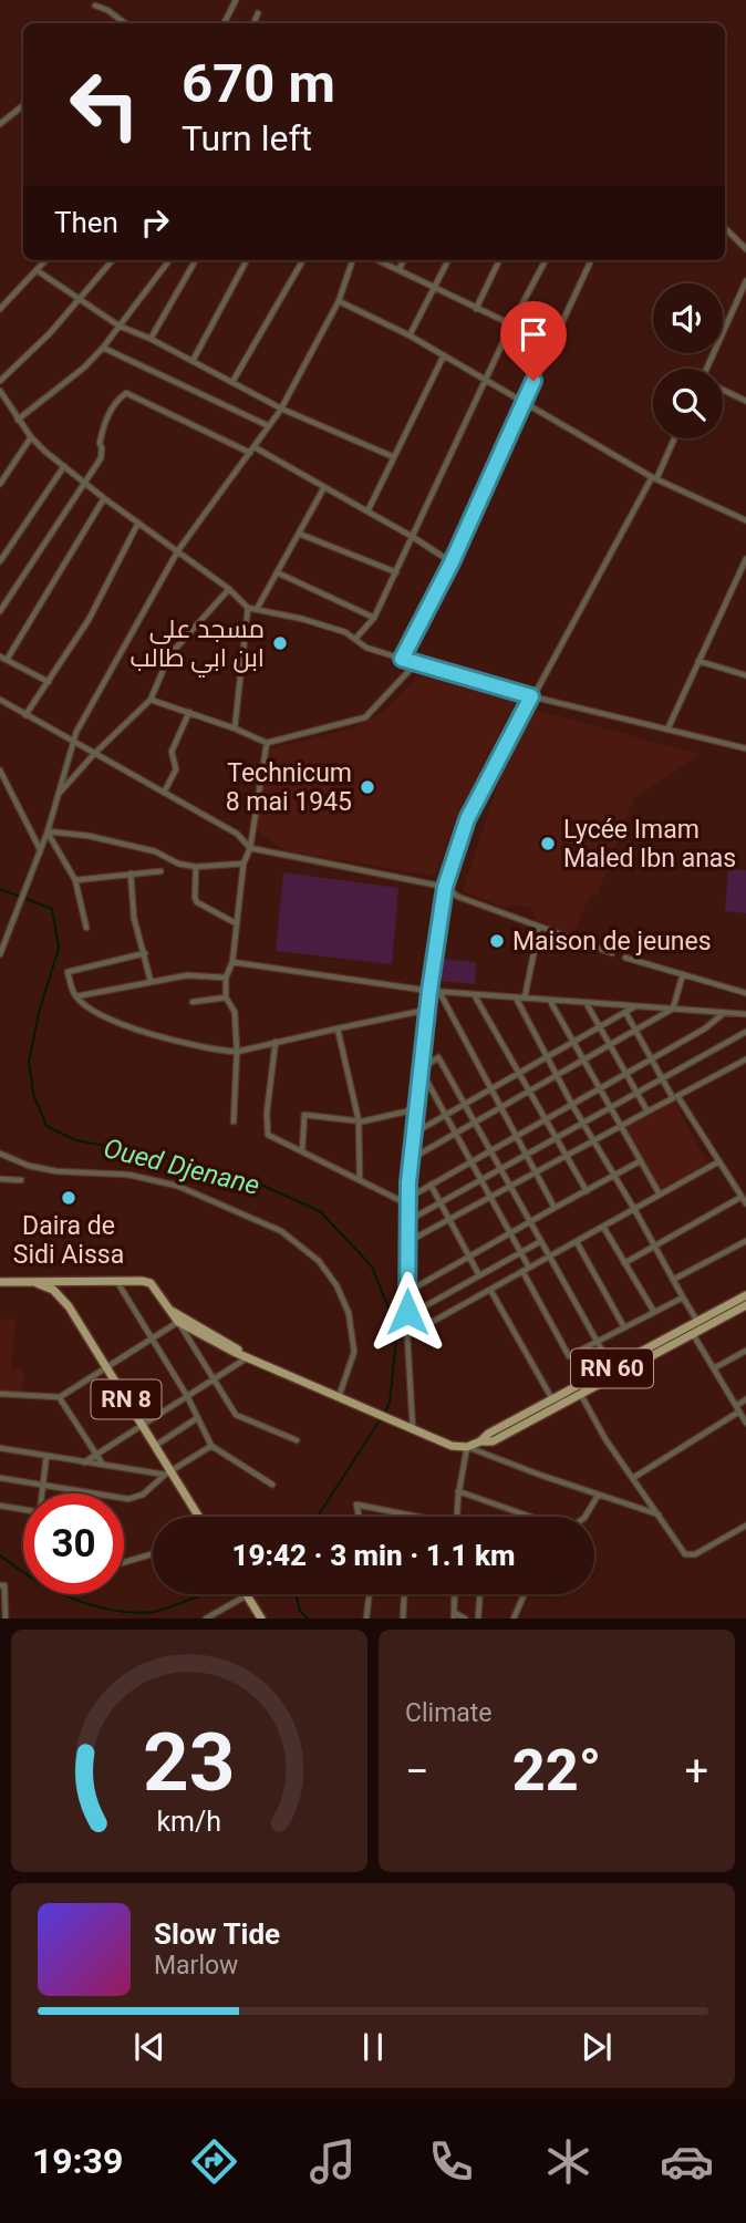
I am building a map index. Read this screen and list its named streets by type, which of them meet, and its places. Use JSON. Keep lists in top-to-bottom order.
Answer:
{
  "streets": {
    "main road": ["RN 60", "RN 8"]
  },
  "water": ["Oued Djenane"],
  "places": [
    "مسجد علي ابن ابي طالب",
    "Technicum 8 mai 1945",
    "Lycée Imam Maled Ibn anas",
    "Maison de jeunes",
    "Daira de Sidi Aissa"
  ],
  "page": {
    "turn": ["670 m", "Turn left"],
    "then": "Then",
    "limit": "30",
    "trip": "19:42 · 3 min · 1.1 km",
    "tile": "Climate",
    "heat": ["−", "22°", "+"],
    "song": ["Slow Tide", "Marlow"],
    "tabs": "19:39",
    "gauge": ["23", "km/h"]
  }
}
